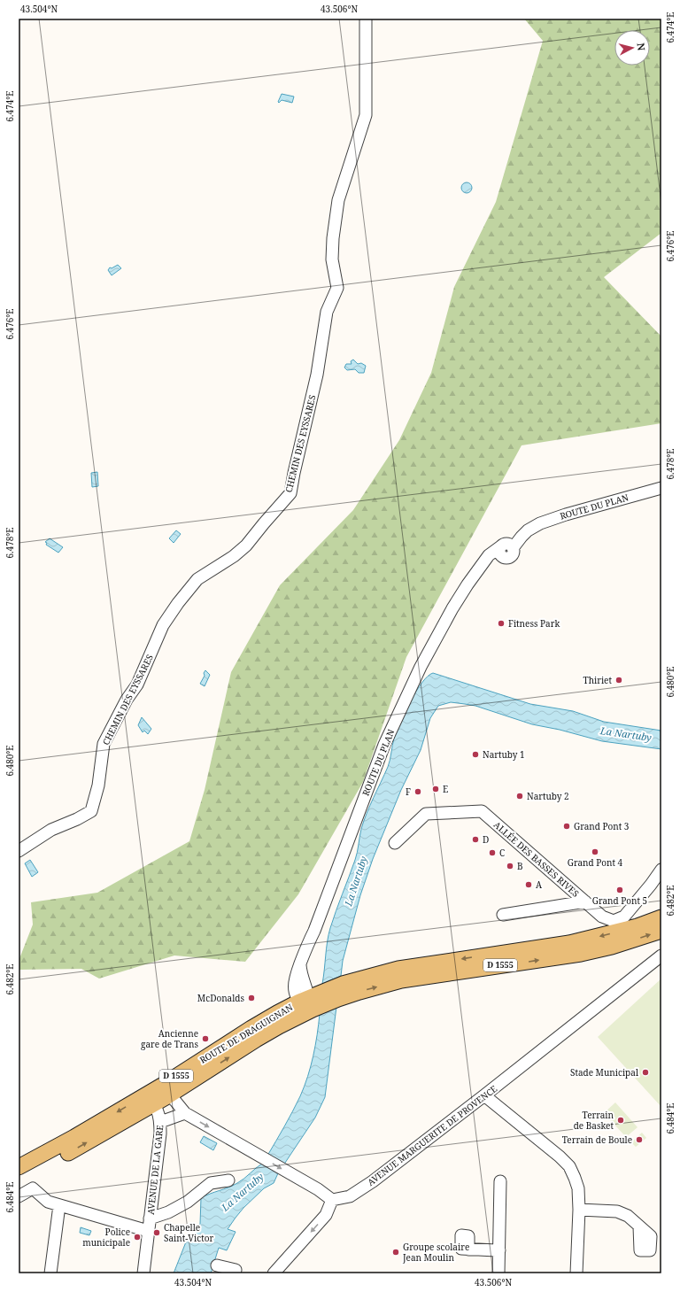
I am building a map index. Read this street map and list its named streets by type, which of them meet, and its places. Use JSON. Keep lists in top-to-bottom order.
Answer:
{
  "streets": {
    "main road": ["D 1555", "ROUTE DE DRAGUIGNAN"],
    "street": [
      "CHEMIN DES EYSSARES",
      "ROUTE DU PLAN",
      "ALLÉE DES BASSES RIVES",
      "AVENUE MARGUERITE DE PROVENCE",
      "AVENUE DE LA GARE"
    ]
  },
  "crossings": [
    ["ROUTE DU PLAN", "ROUTE DE DRAGUIGNAN"],
    ["ROUTE DE DRAGUIGNAN", "AVENUE DE LA GARE"]
  ],
  "water": ["La Nartuby"],
  "places": [
    "Fitness Park",
    "Thiriet",
    "Nartuby 1",
    "E",
    "F",
    "Nartuby 2",
    "Grand Pont 3",
    "D",
    "Grand Pont 4",
    "C",
    "B",
    "A",
    "Grand Pont 5",
    "McDonalds",
    "Ancienne gare de Trans",
    "Stade Municipal",
    "Terrain de Basket",
    "Terrain de Boule",
    "Chapelle Saint-Victor",
    "Police municipale",
    "Groupe scolaire Jean Moulin"
  ],
  "north": "right",
  "coordinates": [
    "43.504°N",
    "43.506°N",
    "6.474°E",
    "6.476°E",
    "6.478°E",
    "6.480°E",
    "6.482°E",
    "6.484°E"
  ]
}
